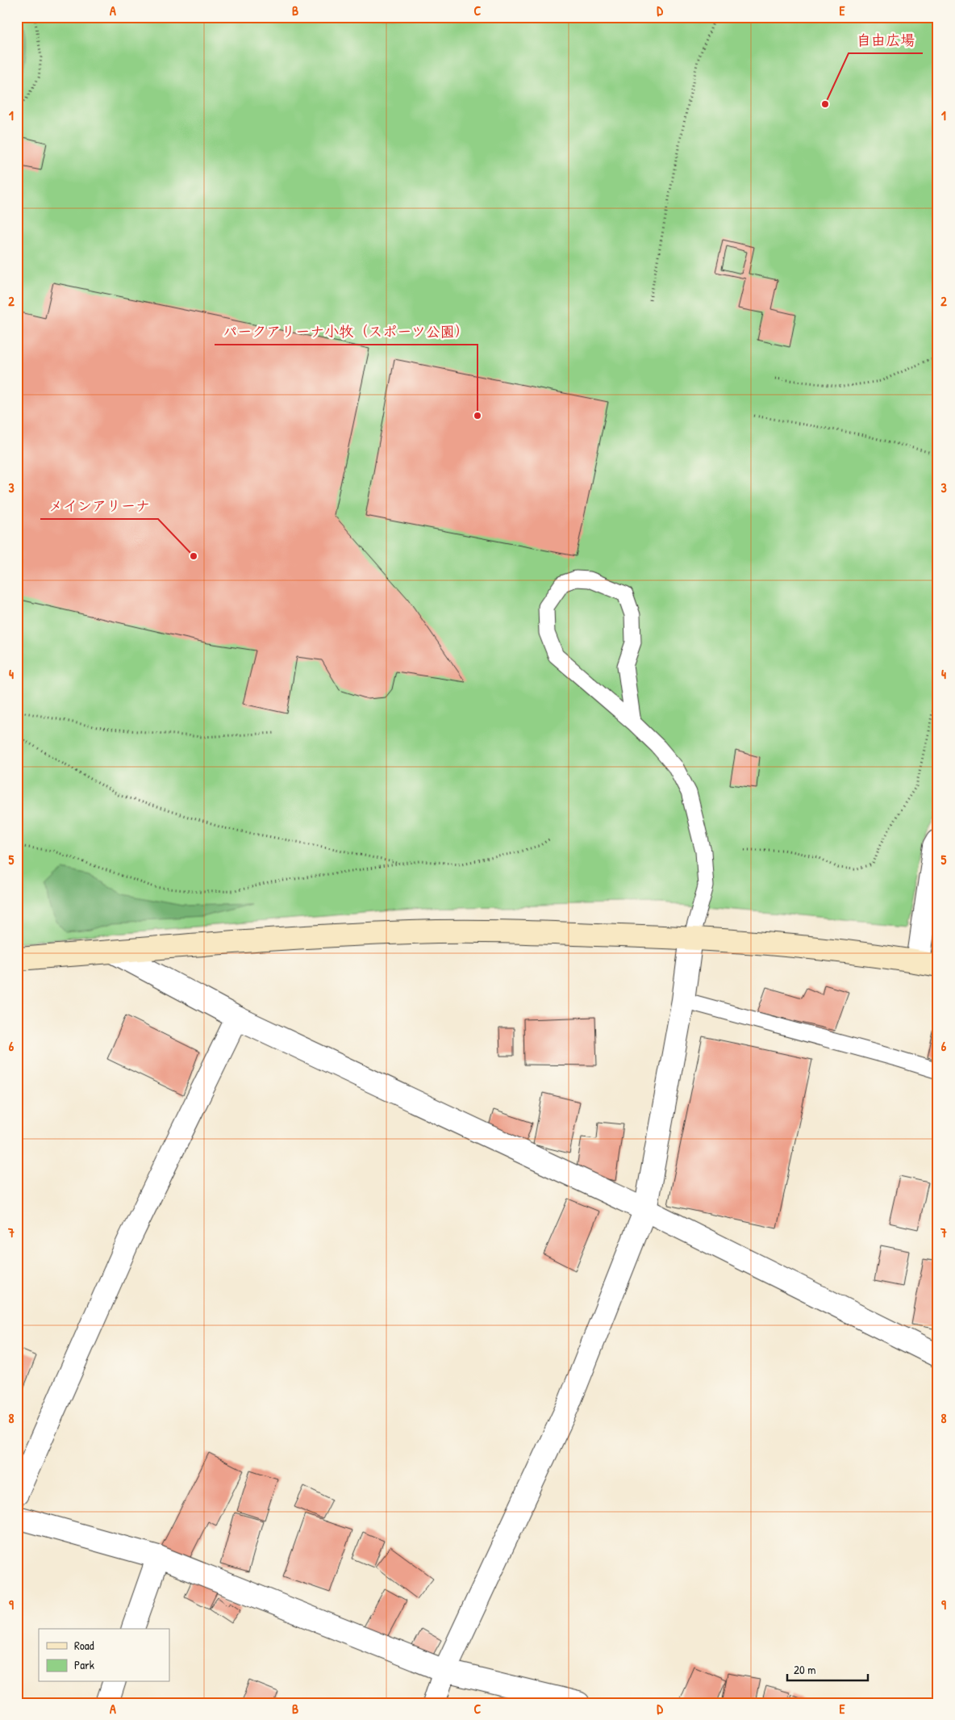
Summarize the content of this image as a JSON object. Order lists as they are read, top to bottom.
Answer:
{
  "places": ["自由広場", "パークアリーナ小牧（スポーツ公園）", "メインアリーナ"],
  "legend": ["Road", "Park"],
  "scale_bar": "20 m",
  "grid": {
    "columns": [
      "A",
      "B",
      "C",
      "D",
      "E"
    ],
    "rows": [
      "1",
      "2",
      "3",
      "4",
      "5",
      "6",
      "7",
      "8",
      "9"
    ]
  }
}
